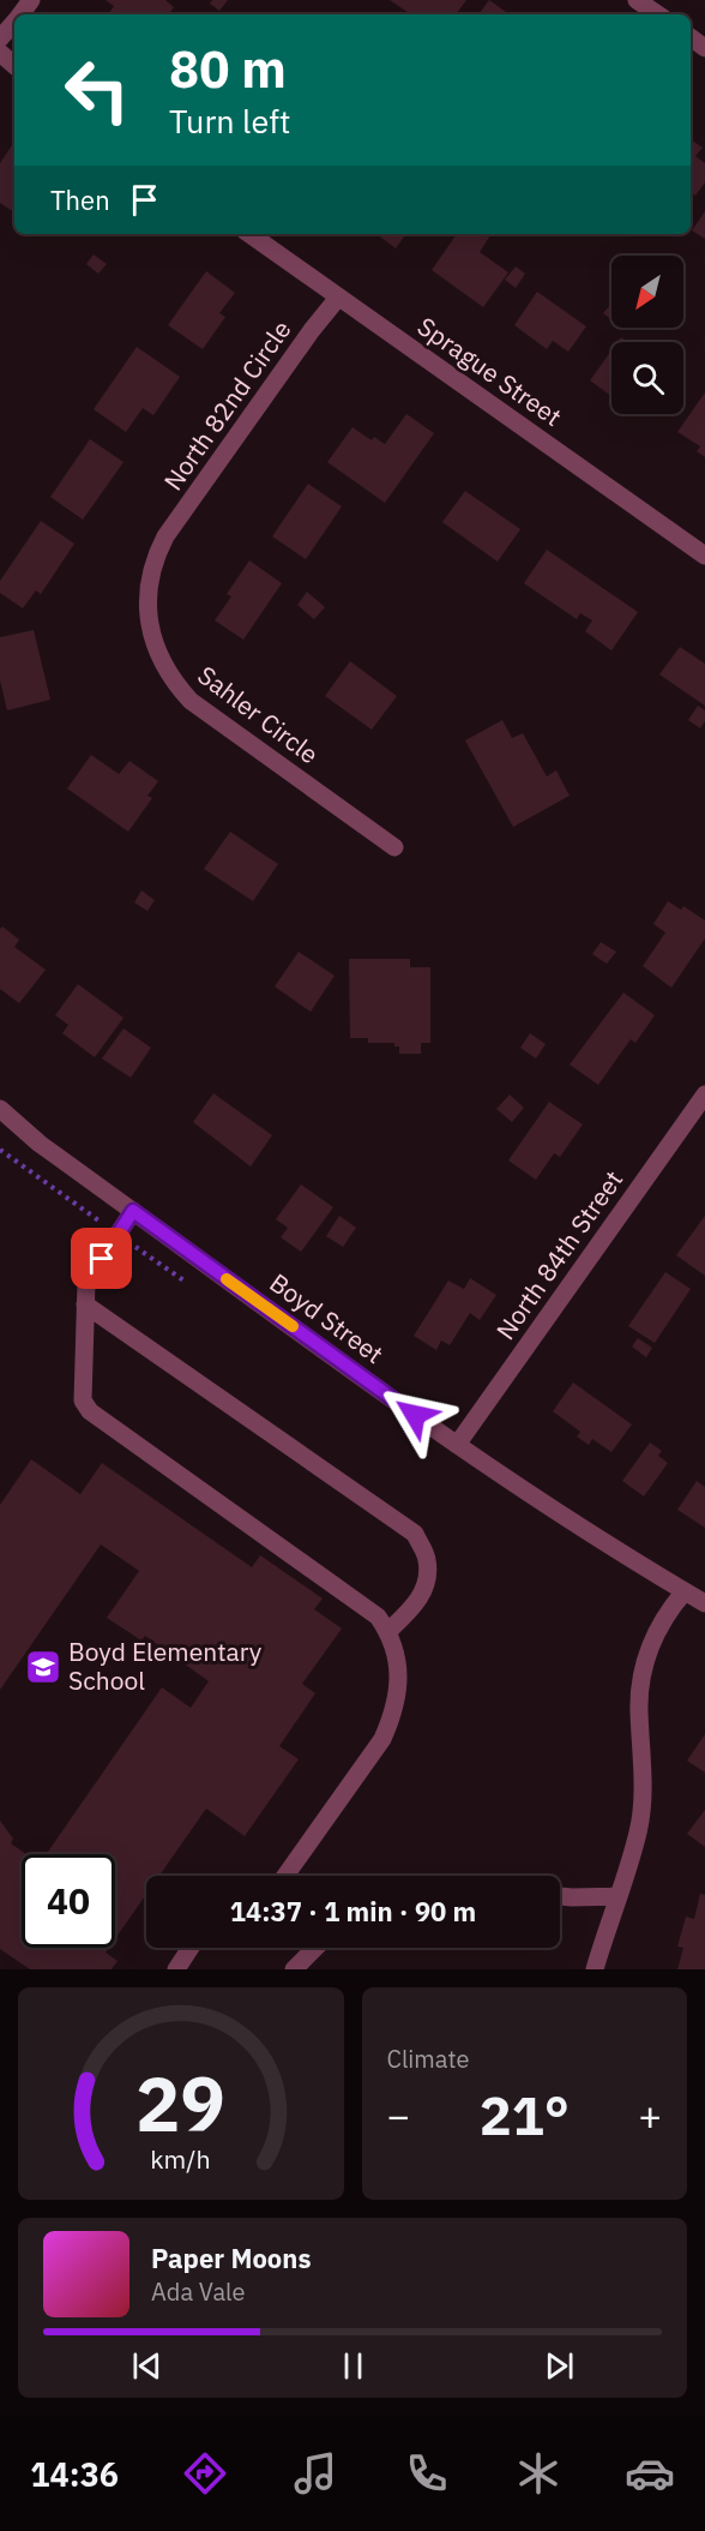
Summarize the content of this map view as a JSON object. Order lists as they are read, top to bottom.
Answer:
{
  "streets": {
    "street": [
      "Sprague Street",
      "North 82nd Circle",
      "Sahler Circle",
      "North 84th Street",
      "Boyd Street"
    ]
  },
  "crossings": [
    ["Sprague Street", "North 82nd Circle"],
    ["North 82nd Circle", "Sahler Circle"],
    ["North 84th Street", "Boyd Street"]
  ],
  "places": {
    "school or university": ["Boyd Elementary School"]
  },
  "north": "bottom left",
  "page": {
    "turn": ["80 m", "Turn left"],
    "then": "Then",
    "limit": "40",
    "trip": "14:37 · 1 min · 90 m",
    "tile": "Climate",
    "heat": ["−", "21°", "+"],
    "song": ["Paper Moons", "Ada Vale"],
    "tabs": "14:36",
    "gauge": ["29", "km/h"]
  }
}
